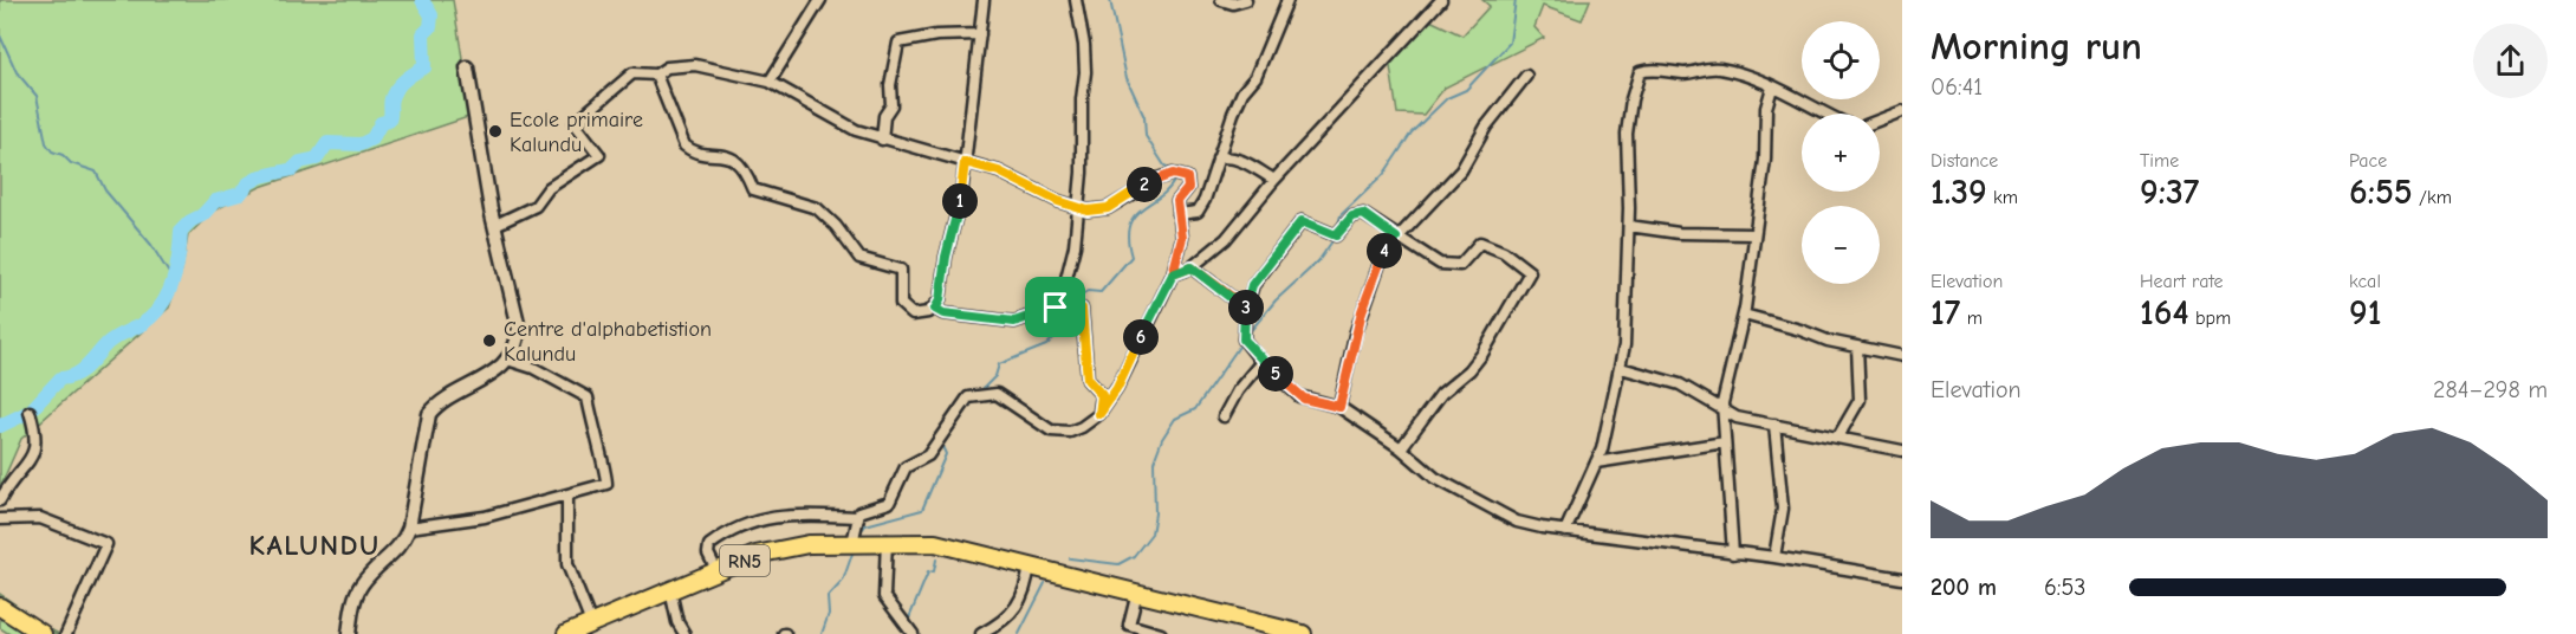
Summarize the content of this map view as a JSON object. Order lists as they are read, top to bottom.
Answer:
{
  "streets": {
    "highway": ["RN5"]
  },
  "districts": ["KALUNDU"],
  "places": ["Ecole primaire Kalundu", "Centre d'alphabetistion Kalundu"],
  "page": {
    "heading": ["Morning run", "06:41"],
    "map_buttons": ["+", "−"],
    "stats": [
      ["Distance", "1.39 km"],
      ["Time", "9:37"],
      ["Pace", "6:55 /km"],
      ["Elevation", "17 m"],
      ["Heart rate", "164 bpm"],
      ["kcal", "91"]
    ],
    "pins": [
      "2",
      "1",
      "4",
      "3",
      "6",
      "5"
    ],
    "chart": ["Elevation", "284–298 m"],
    "list": [
      {
        "name": "200 m",
        "note": "6:53"
      }
    ]
  }
}
